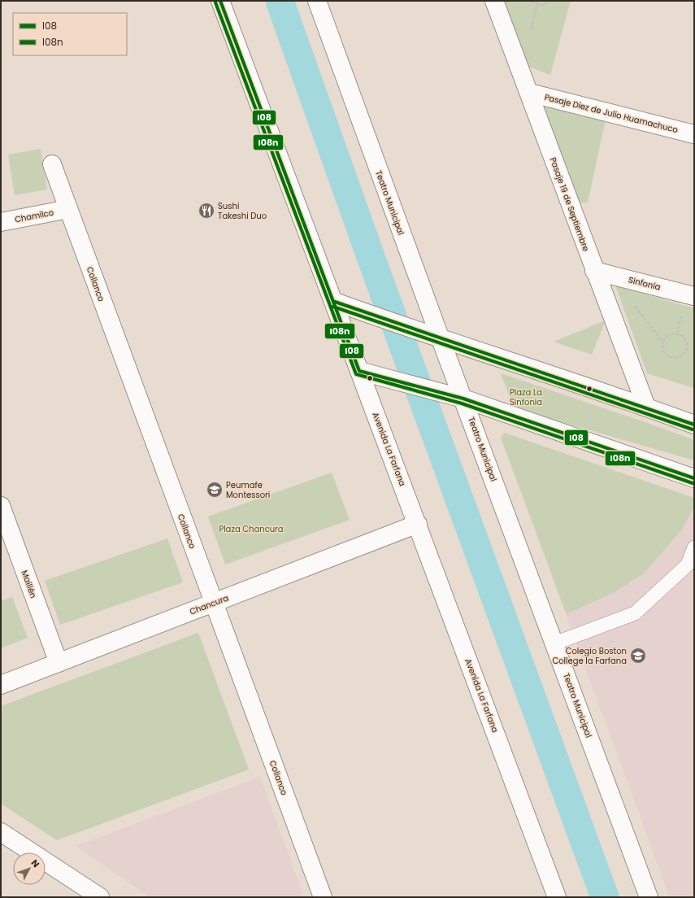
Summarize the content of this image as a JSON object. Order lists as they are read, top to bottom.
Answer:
{
  "streets": {
    "street": [
      "Pasaje Diez de Julio Huamachuco",
      "Teatro Municipal",
      "Pasaje 19 de Septiembre",
      "Chamilco",
      "Sinfonía",
      "Collanco",
      "Avenida La Farfana",
      "Maillén",
      "Chancura"
    ]
  },
  "crossings": [
    ["Pasaje Diez de Julio Huamachuco", "Pasaje 19 de Septiembre"],
    ["Pasaje 19 de Septiembre", "Sinfonía"],
    ["Chamilco", "Collanco"],
    ["Collanco", "Chancura"],
    ["Avenida La Farfana", "Chancura"],
    ["Maillén", "Chancura"]
  ],
  "parks": ["Plaza La Sinfonía", "Plaza Chancura"],
  "places": {
    "restaurant": ["Sushi Takeshi Duo"],
    "school or university": ["Peumafe Montessori", "Colegio Boston College la Farfana"]
  },
  "lines": ["transit line I08", "transit line I08n"],
  "legend": ["I08", "I08n"],
  "north": "top right"
}
